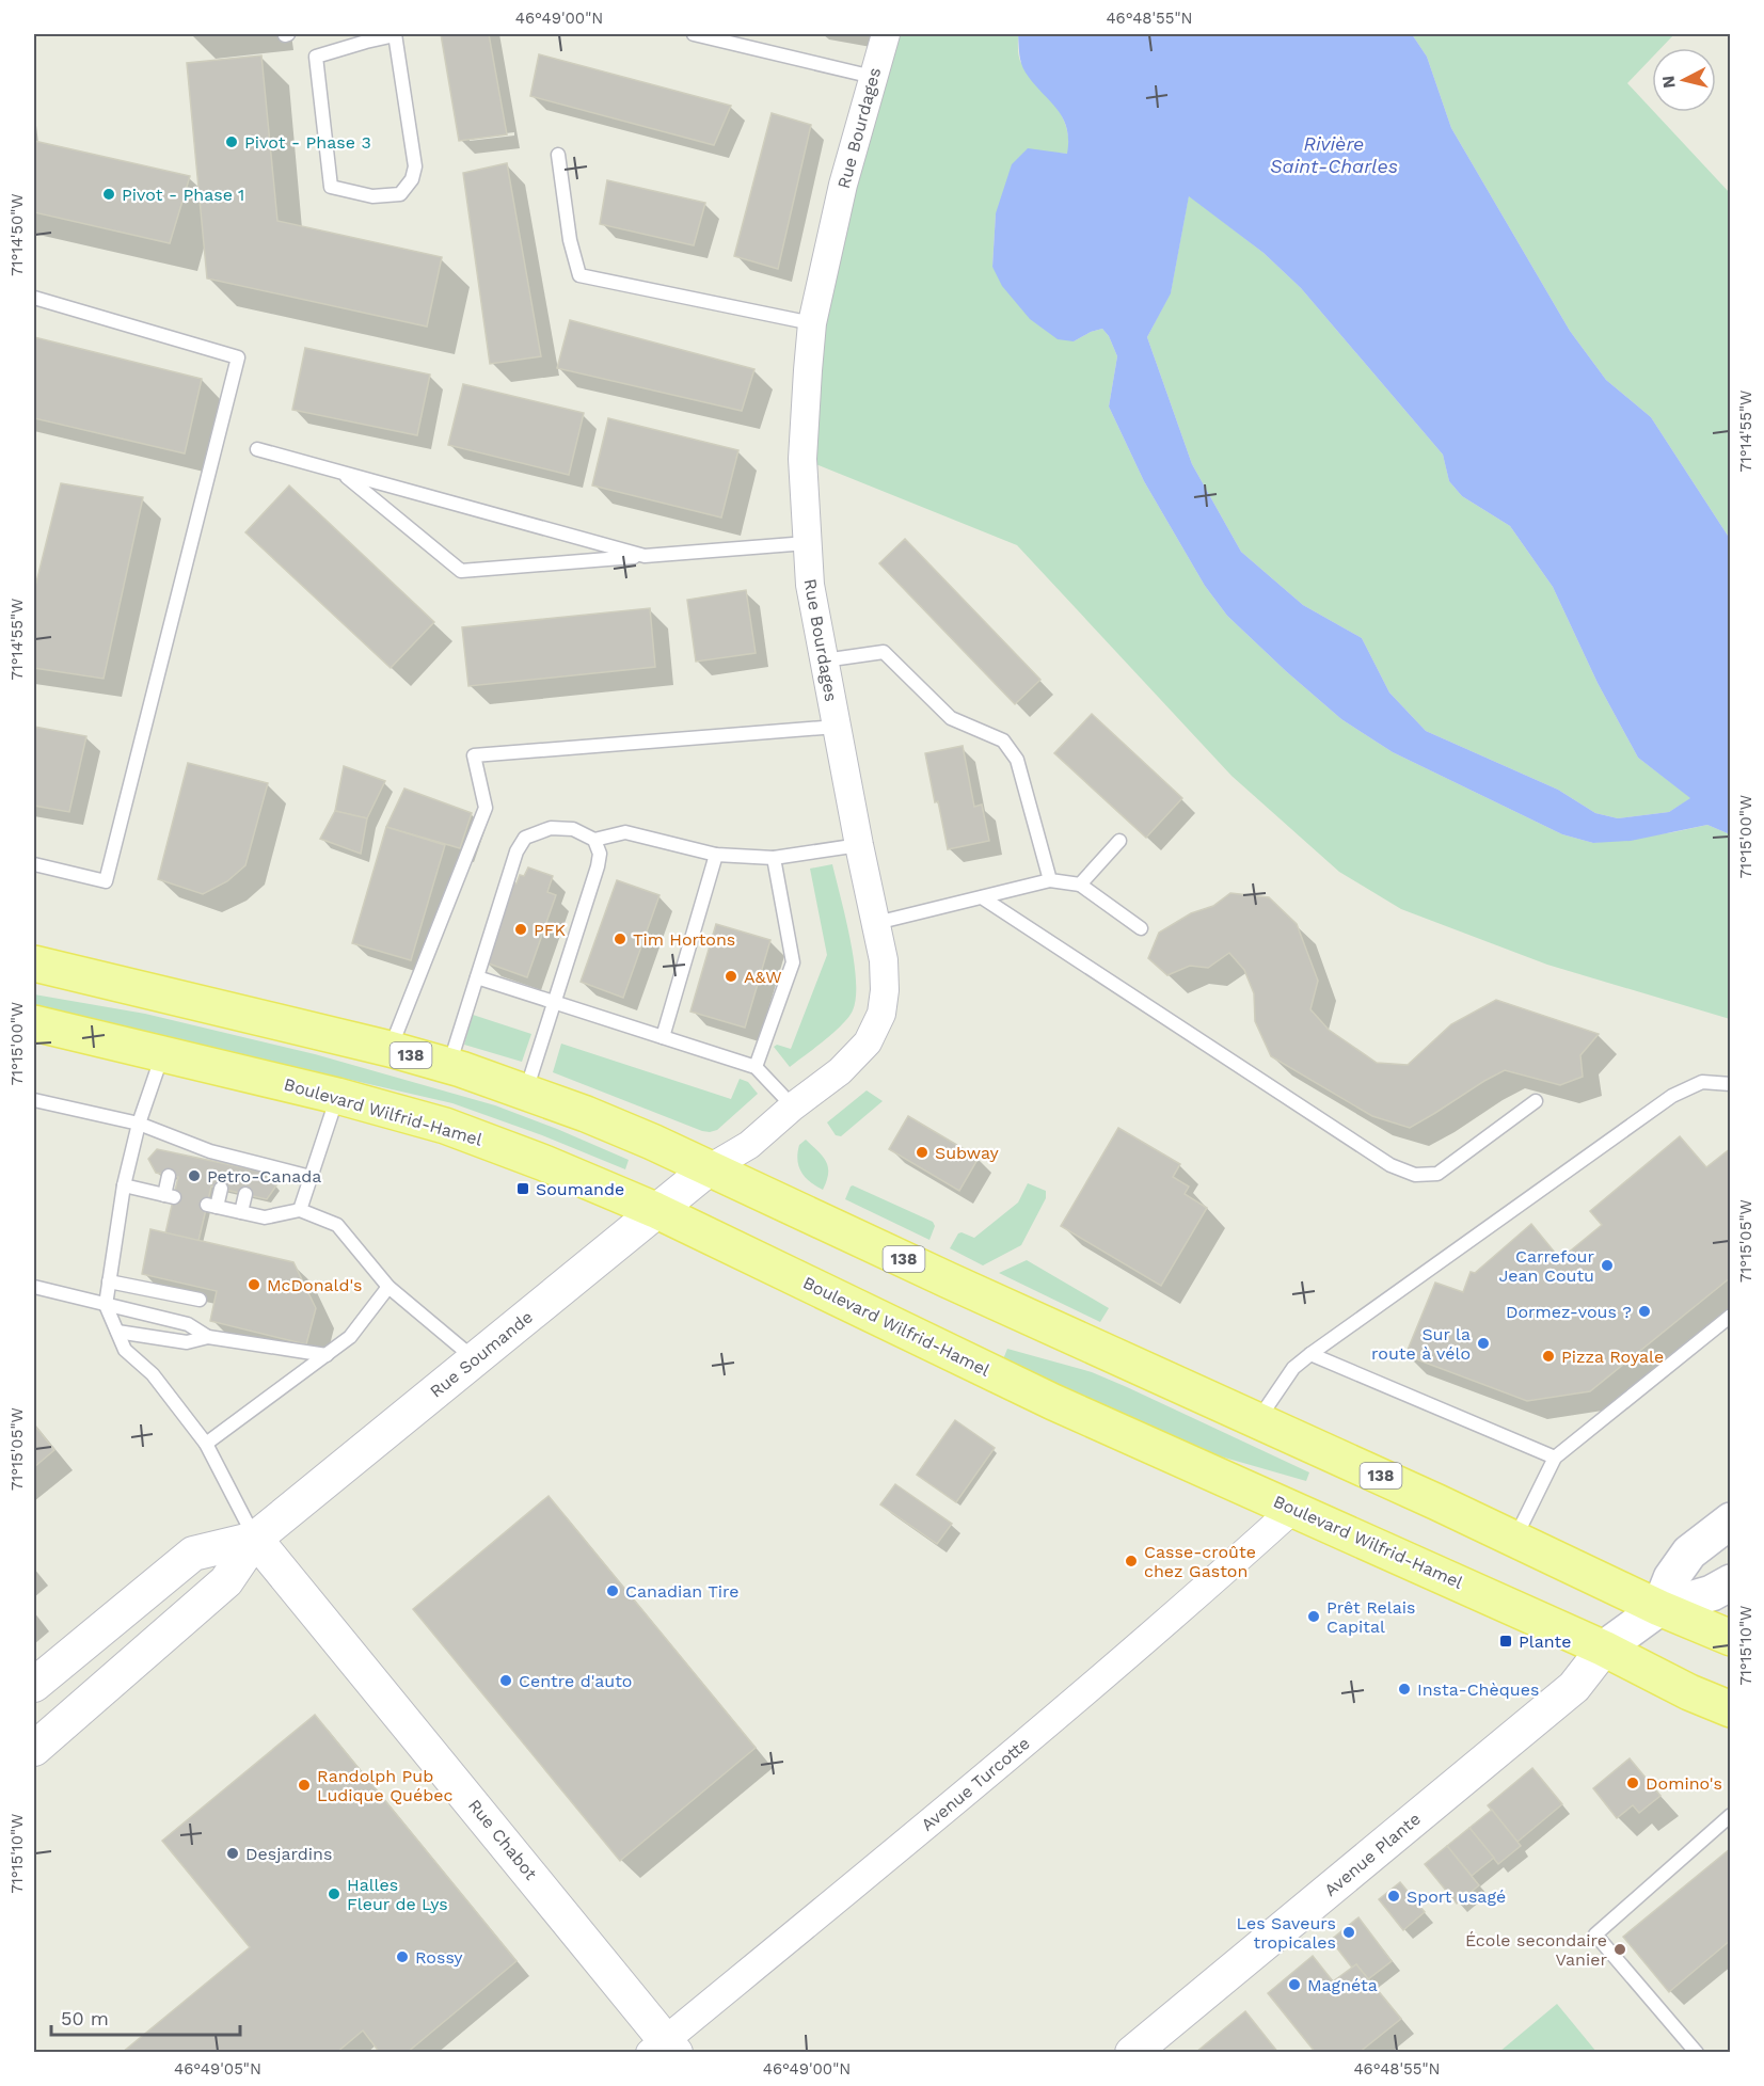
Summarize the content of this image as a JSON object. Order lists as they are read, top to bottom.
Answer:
{
  "streets": {
    "main road": ["138", "Boulevard Wilfrid-Hamel"],
    "street": [
      "Rue Bourdages",
      "Rue Soumande",
      "Avenue Turcotte",
      "Rue Chabot",
      "Avenue Plante"
    ]
  },
  "crossings": [
    ["Rue Bourdages", "138"],
    ["Rue Bourdages", "Rue Soumande"],
    ["138", "Rue Soumande"],
    ["Boulevard Wilfrid-Hamel", "Rue Soumande"],
    ["Boulevard Wilfrid-Hamel", "Avenue Turcotte"],
    ["Boulevard Wilfrid-Hamel", "Avenue Plante"],
    ["Rue Soumande", "Rue Chabot"],
    ["Avenue Turcotte", "Rue Chabot"]
  ],
  "water": ["Rivière Saint-Charles"],
  "places": {
    "other": [
      "Pivot - Phase 3",
      "Pivot - Phase 1",
      "PFK",
      "Tim Hortons",
      "A&W",
      "Subway",
      "Petro-Canada",
      "Carrefour Jean Coutu",
      "McDonald's",
      "Dormez-vous ?",
      "Sur la route à vélo",
      "Pizza Royale",
      "Casse-croûte chez Gaston",
      "Canadian Tire",
      "Prêt Relais Capital",
      "Centre d'auto",
      "Insta-Chèques",
      "Domino's",
      "Randolph Pub Ludique Québec",
      "Desjardins",
      "Halles Fleur de Lys",
      "Sport usagé",
      "Les Saveurs tropicales",
      "École secondaire Vanier",
      "Rossy",
      "Magnéta"
    ],
    "transit": ["Soumande", "Plante"]
  },
  "scale_bar": "50 m",
  "north": "left",
  "coordinates": [
    "46°49'00\"N",
    "46°48'55\"N",
    "71°14'50\"W",
    "71°14'55\"W",
    "71°15'00\"W",
    "71°15'05\"W",
    "71°15'10\"W",
    "46°49'05\"N"
  ]
}
